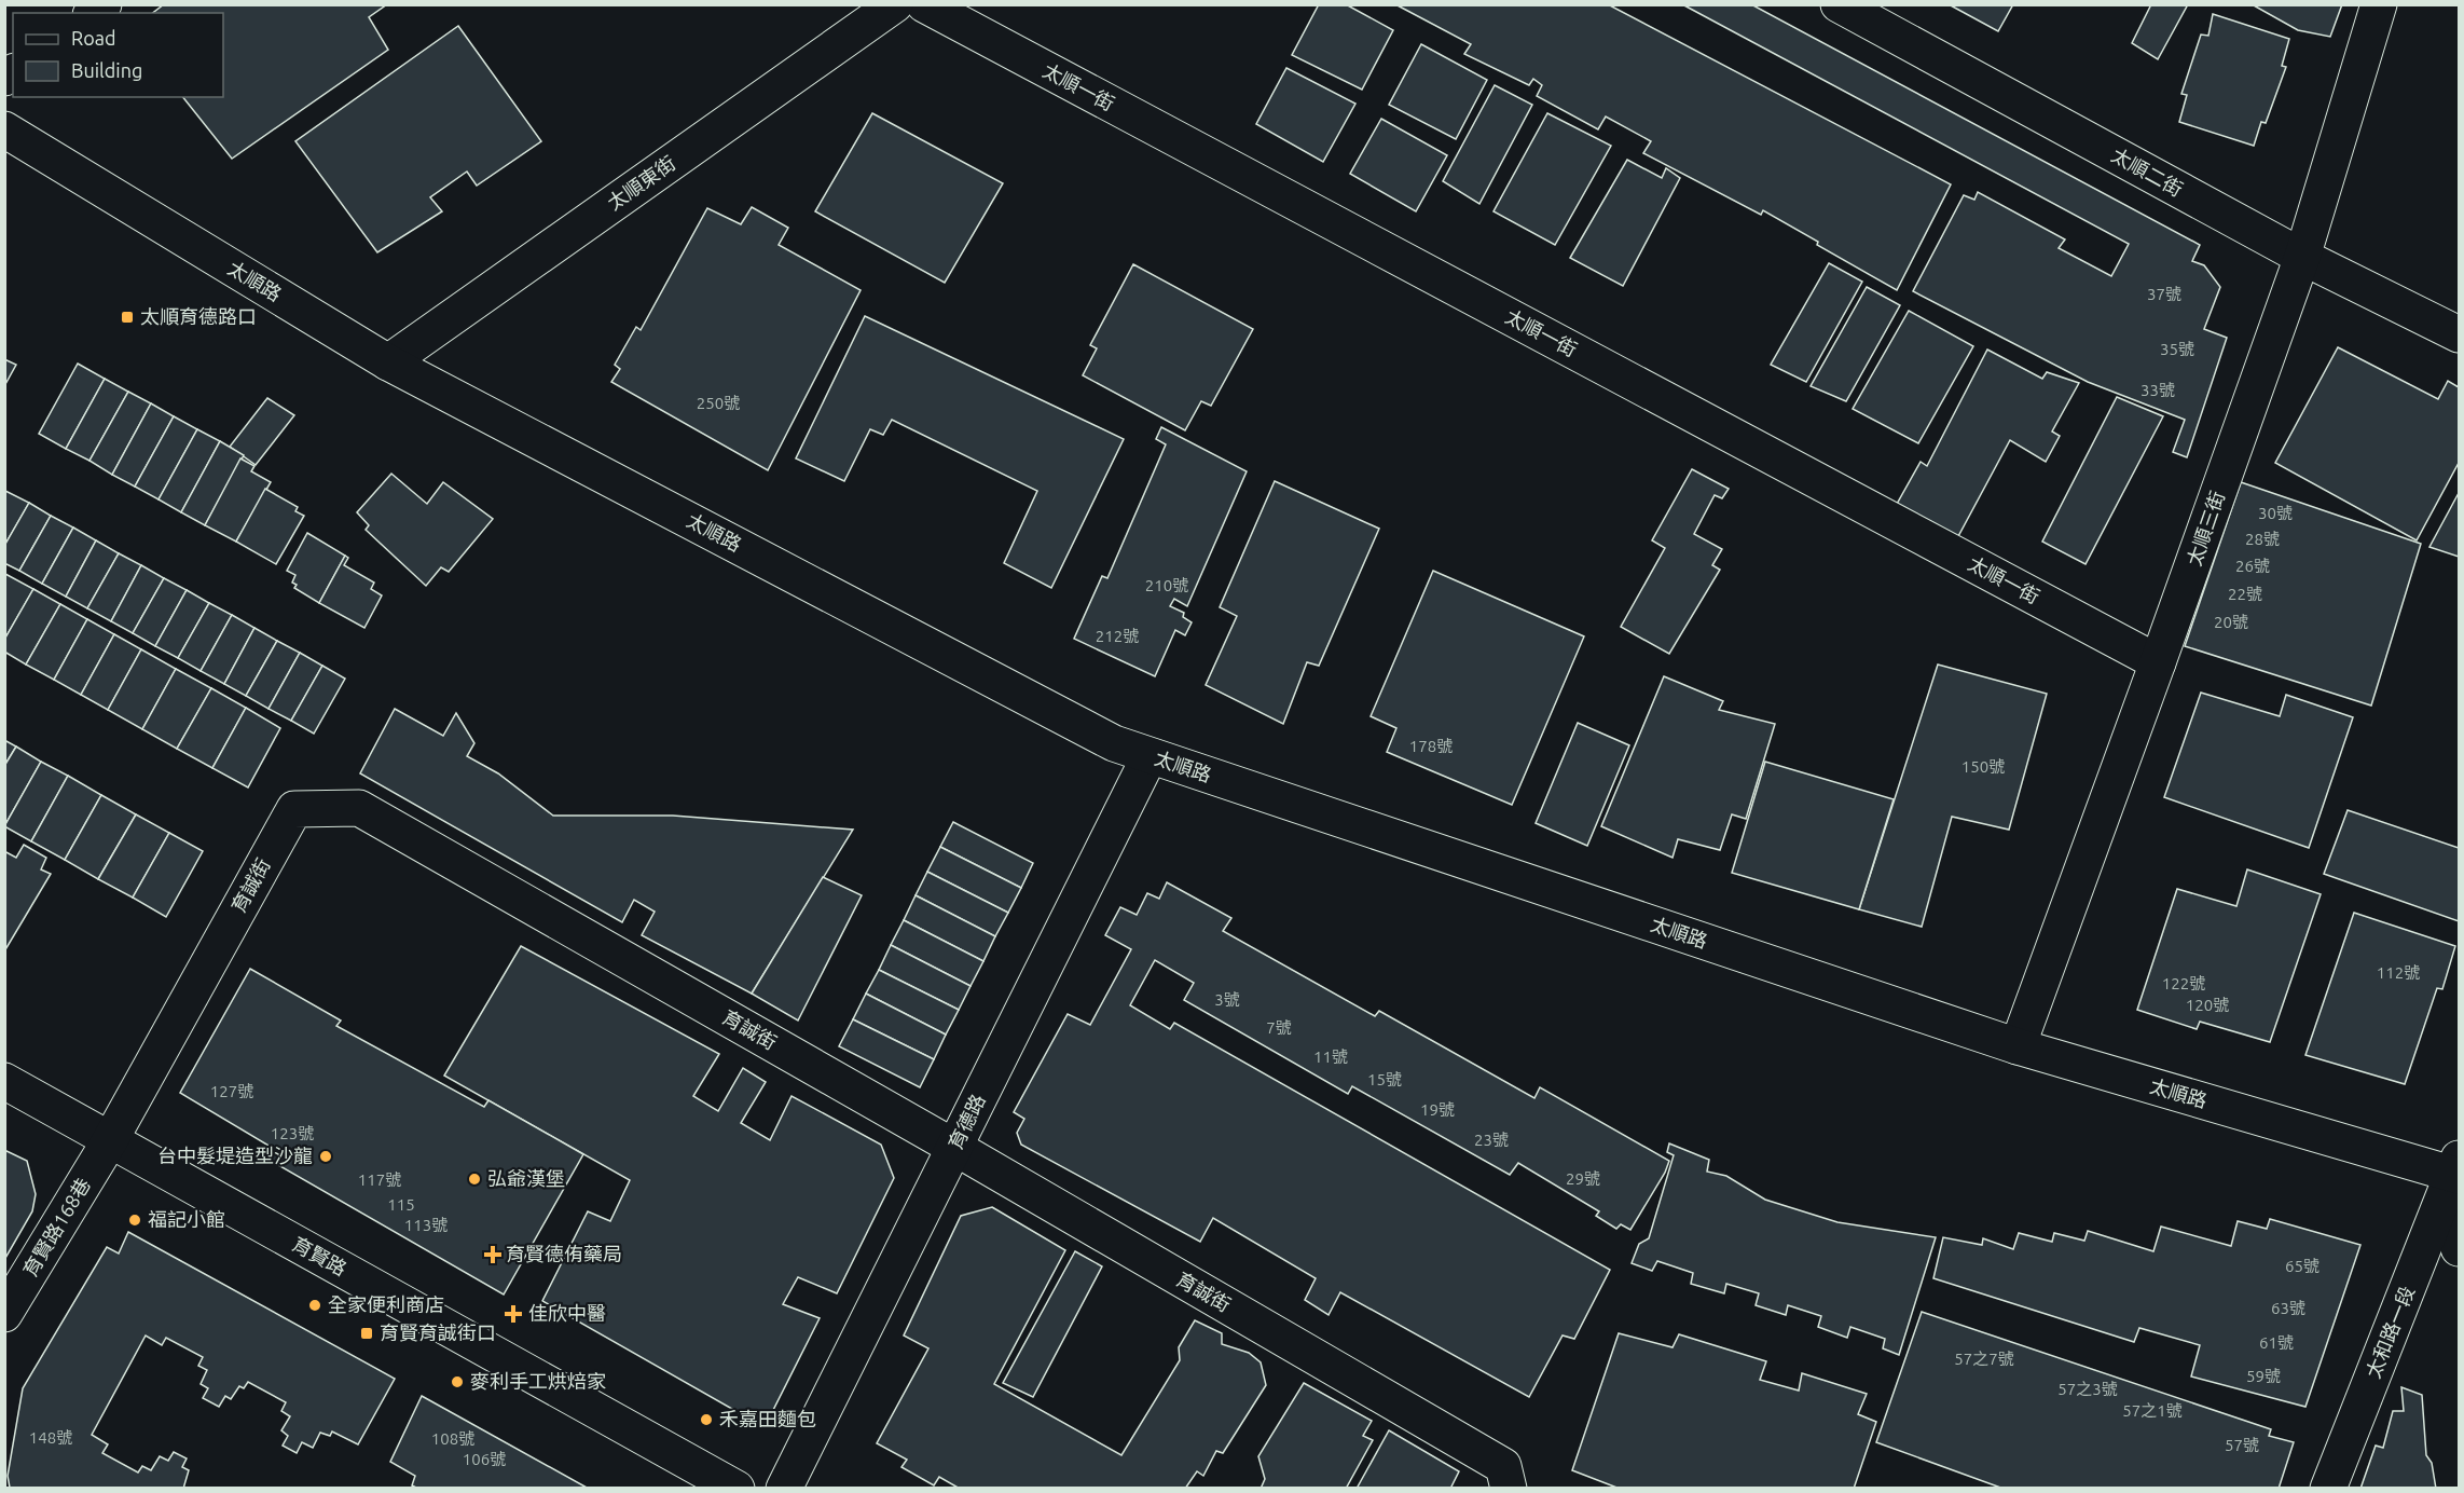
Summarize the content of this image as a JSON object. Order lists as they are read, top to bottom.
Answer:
{
  "streets": {
    "street": [
      "太順一街",
      "太順二街",
      "太順東街",
      "太順路",
      "太順三街",
      "育誠街",
      "育德路",
      "育賢路168巷",
      "育賢路",
      "太和路一段"
    ]
  },
  "crossings": [
    ["太順一街", "太順三街"],
    ["太順二街", "太順三街"],
    ["太順東街", "太順路"],
    ["太順路", "太順三街"],
    ["太順路", "育德路"],
    ["太順路", "太和路一段"],
    ["育誠街", "育德路"],
    ["育誠街", "育賢路168巷"],
    ["育誠街", "育賢路"],
    ["育賢路168巷", "育賢路"]
  ],
  "places": {
    "transit": ["太順育德路口", "育賢育誠街口"],
    "other": [
      "台中髮堤造型沙龍",
      "弘爺漢堡",
      "福記小館",
      "全家便利商店",
      "麥利手工烘焙家",
      "禾嘉田麵包"
    ],
    "health": ["育賢德侑藥局", "佳欣中醫"]
  },
  "house_numbers": [
    "37號",
    "35號",
    "33號",
    "250號",
    "30號",
    "28號",
    "26號",
    "210號",
    "22號",
    "20號",
    "212號",
    "178號",
    "150號",
    "112號",
    "122號",
    "3號",
    "120號",
    "7號",
    "11號",
    "15號",
    "127號",
    "19號",
    "123號",
    "23號",
    "29號",
    "117號",
    "115",
    "113號",
    "65號",
    "63號",
    "61號",
    "57之7號",
    "59號",
    "57之3號",
    "57之1號",
    "148號",
    "108號",
    "57號",
    "106號"
  ],
  "legend": ["Road", "Building"]
}
